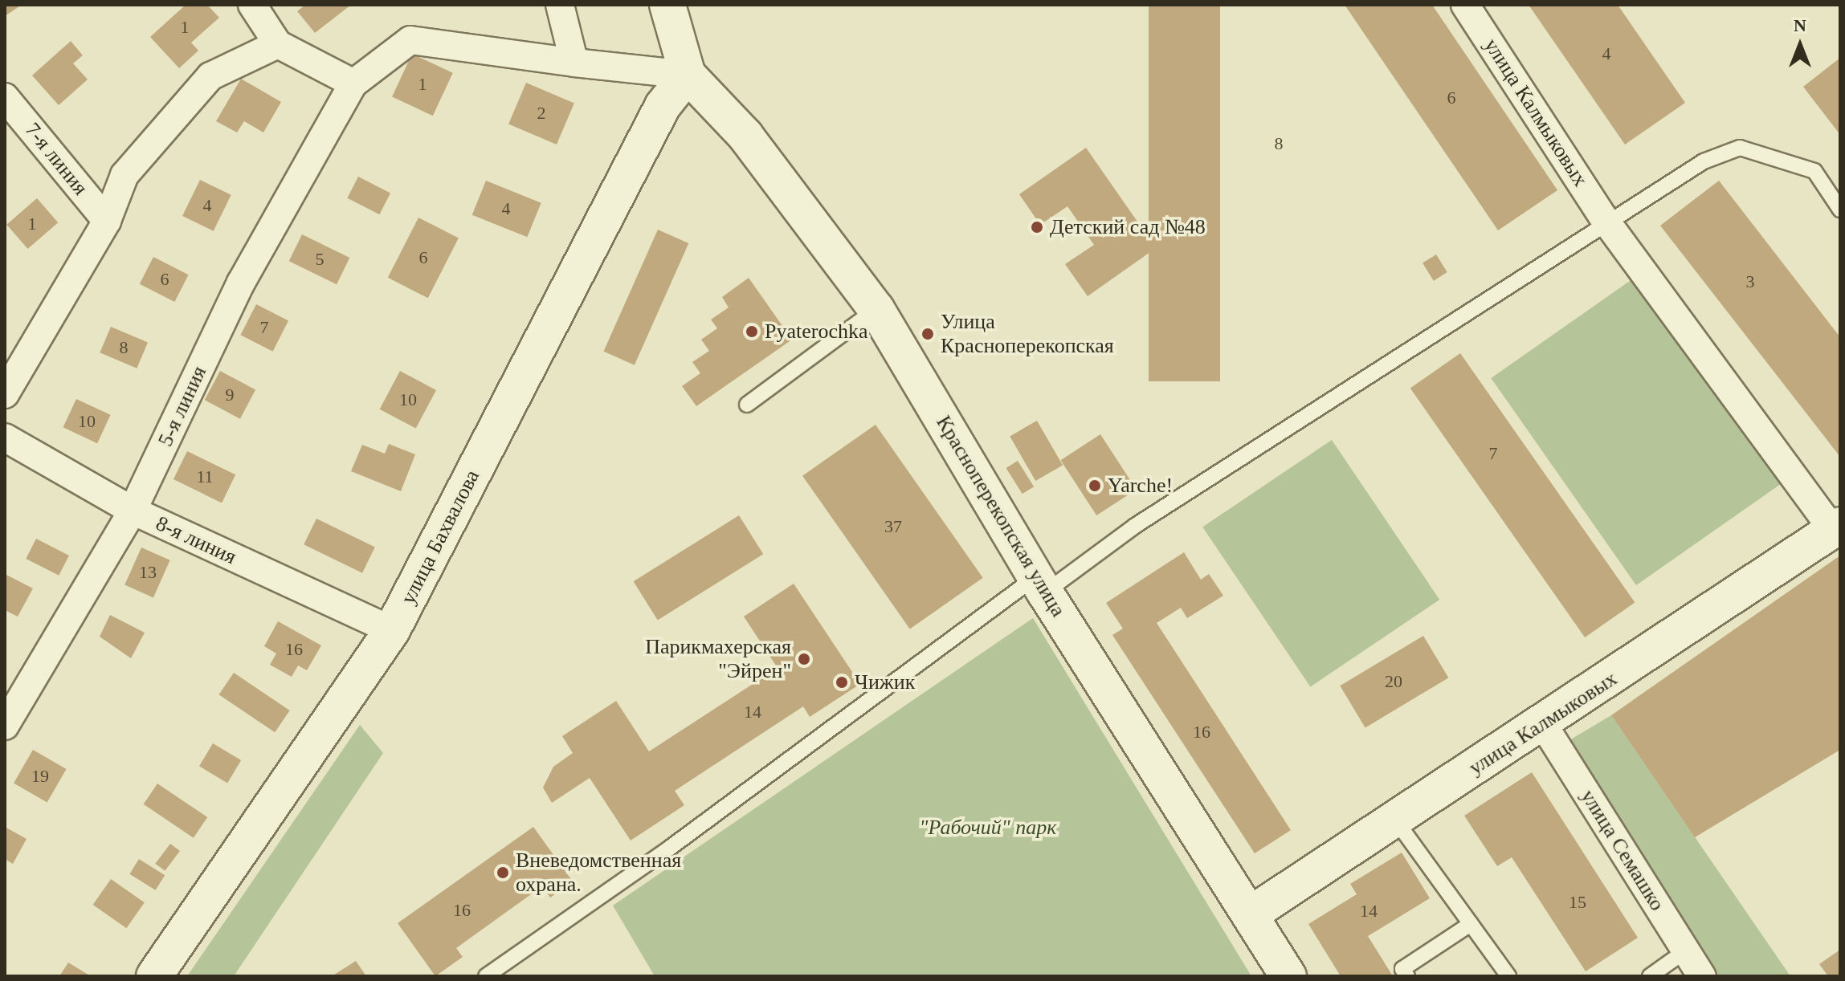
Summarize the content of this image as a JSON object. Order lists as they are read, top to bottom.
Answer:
{
  "streets": {
    "street": [
      "улица Калмыковых",
      "7-я линия",
      "5-я линия",
      "Красноперекопская улица",
      "улица Бахвалова",
      "8-я линия",
      "улица Семашко"
    ]
  },
  "crossings": [
    ["улица Калмыковых", "Красноперекопская улица"],
    ["улица Калмыковых", "улица Семашко"],
    ["5-я линия", "8-я линия"],
    ["Красноперекопская улица", "улица Бахвалова"],
    ["улица Бахвалова", "8-я линия"]
  ],
  "parks": ["\"Рабочий\" парк"],
  "places": [
    "Детский сад №48",
    "Pyaterochka",
    "Улица Красноперекопская",
    "Yarche!",
    "Парикмахерская \"Эйрен\"",
    "Чижик",
    "Вневедомственная охрана."
  ],
  "house_numbers": [
    "1",
    "4",
    "1",
    "6",
    "2",
    "8",
    "4",
    "4",
    "1",
    "6",
    "5",
    "6",
    "3",
    "7",
    "8",
    "9",
    "10",
    "10",
    "7",
    "11",
    "37",
    "13",
    "16",
    "20",
    "14",
    "16",
    "19",
    "15",
    "16",
    "14"
  ],
  "north": "top"
}
